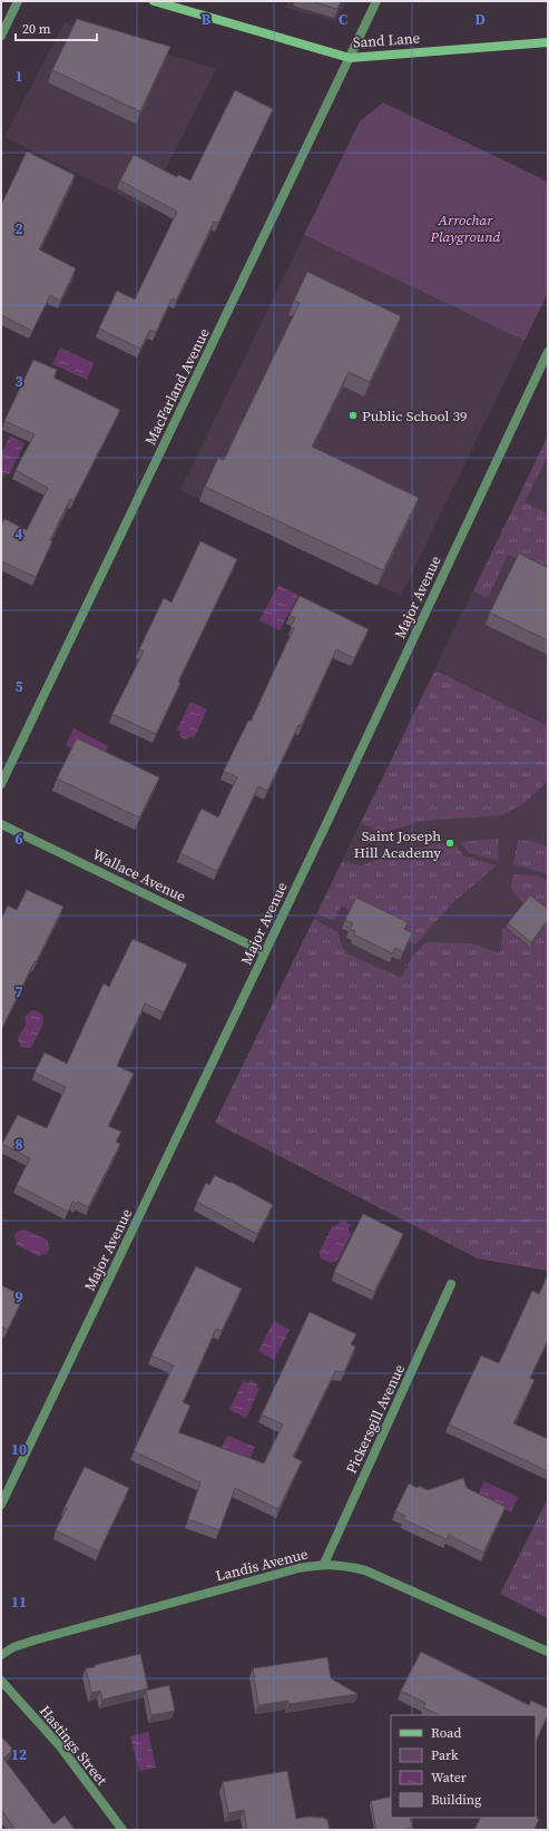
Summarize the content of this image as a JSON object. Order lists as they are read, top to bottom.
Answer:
{
  "streets": {
    "street": [
      "Sand Lane",
      "MacFarland Avenue",
      "Major Avenue",
      "Wallace Avenue",
      "Pickersgill Avenue",
      "Landis Avenue",
      "Hastings Street"
    ]
  },
  "crossings": [
    ["Sand Lane", "MacFarland Avenue"],
    ["Major Avenue", "Wallace Avenue"],
    ["Pickersgill Avenue", "Landis Avenue"]
  ],
  "parks": ["Arrochar Playground"],
  "places": ["Public School 39", "Saint Joseph Hill Academy"],
  "legend": [
    "Road",
    "Park",
    "Water",
    "Building"
  ],
  "scale_bar": "20 m",
  "grid": {
    "columns": ["B", "C", "D"],
    "rows": [
      "1",
      "2",
      "3",
      "4",
      "5",
      "6",
      "7",
      "8",
      "9",
      "10",
      "11",
      "12"
    ]
  }
}
